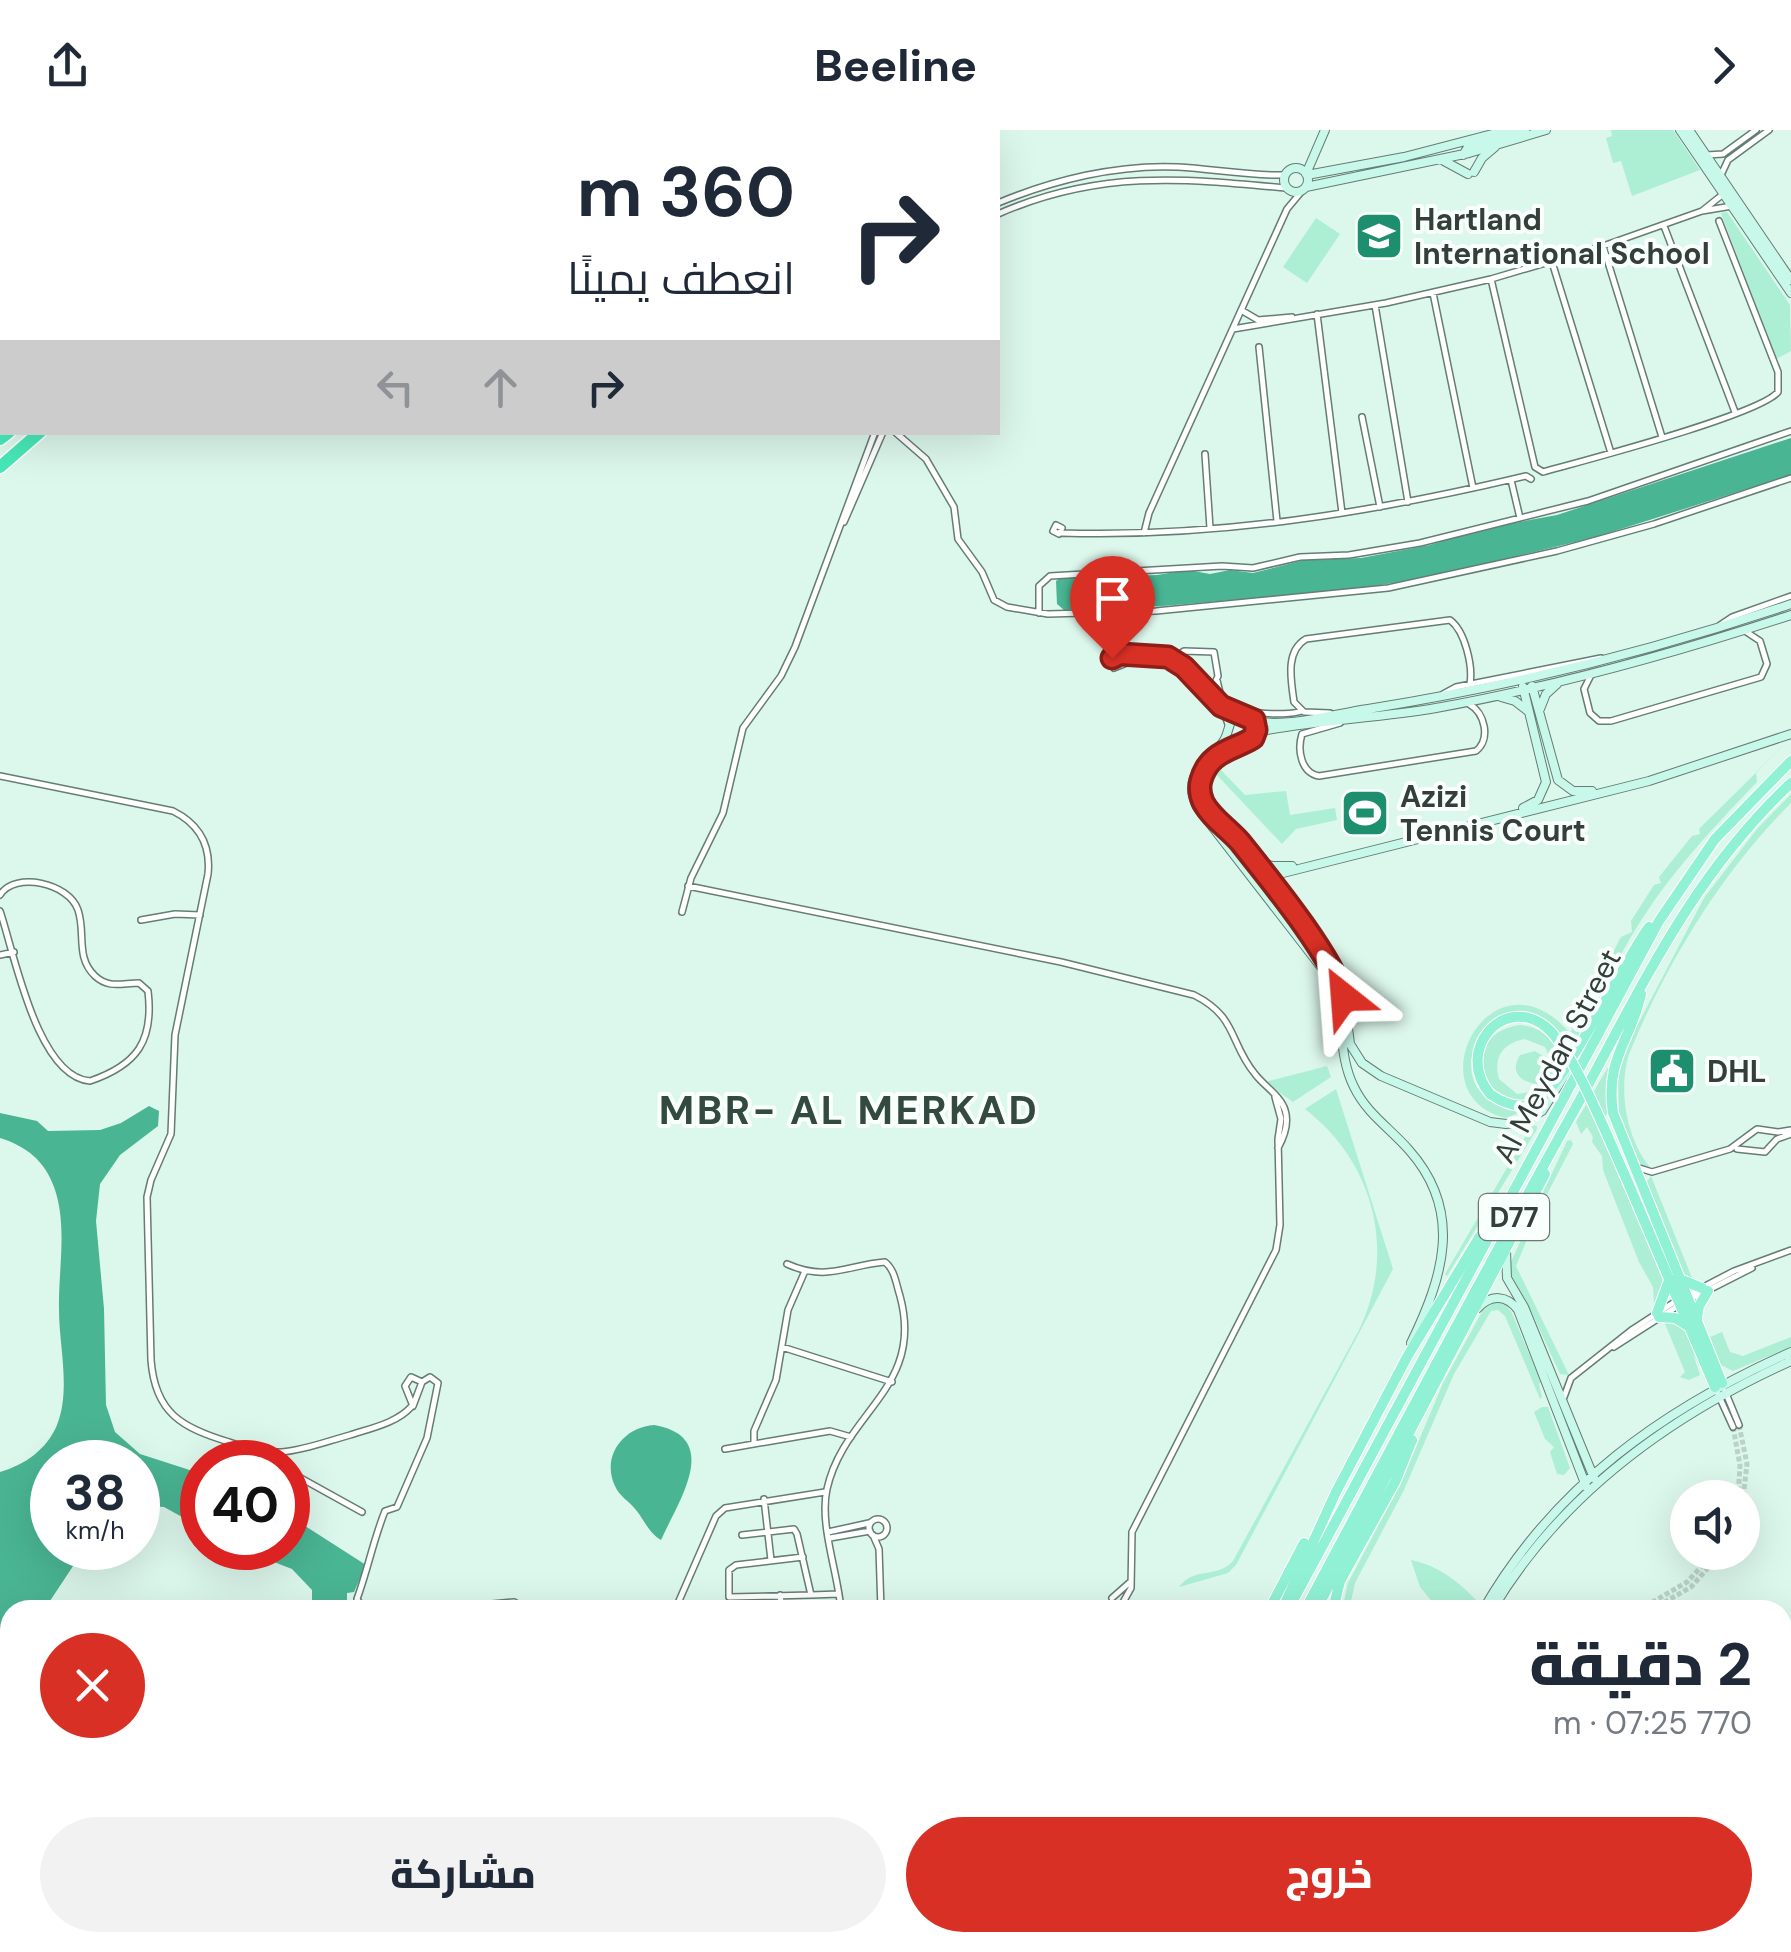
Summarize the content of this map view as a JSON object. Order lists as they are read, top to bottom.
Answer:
{
  "streets": {
    "main road": ["Al Meydan Street", "D77"]
  },
  "districts": ["MBR- AL MERKAD"],
  "places": {
    "school or university": ["Hartland International School"],
    "sports": ["Azizi Tennis Court"],
    "public building": ["DHL"]
  },
  "page": {
    "header": "Beeline",
    "turn": ["360 m", "انعطف يمينًا"],
    "speed": "38 km/h",
    "limit": "40",
    "heading": ["2 دقيقة", "770 m · 07:25"],
    "buttons": ["خروج", "مشاركة"]
  }
}
